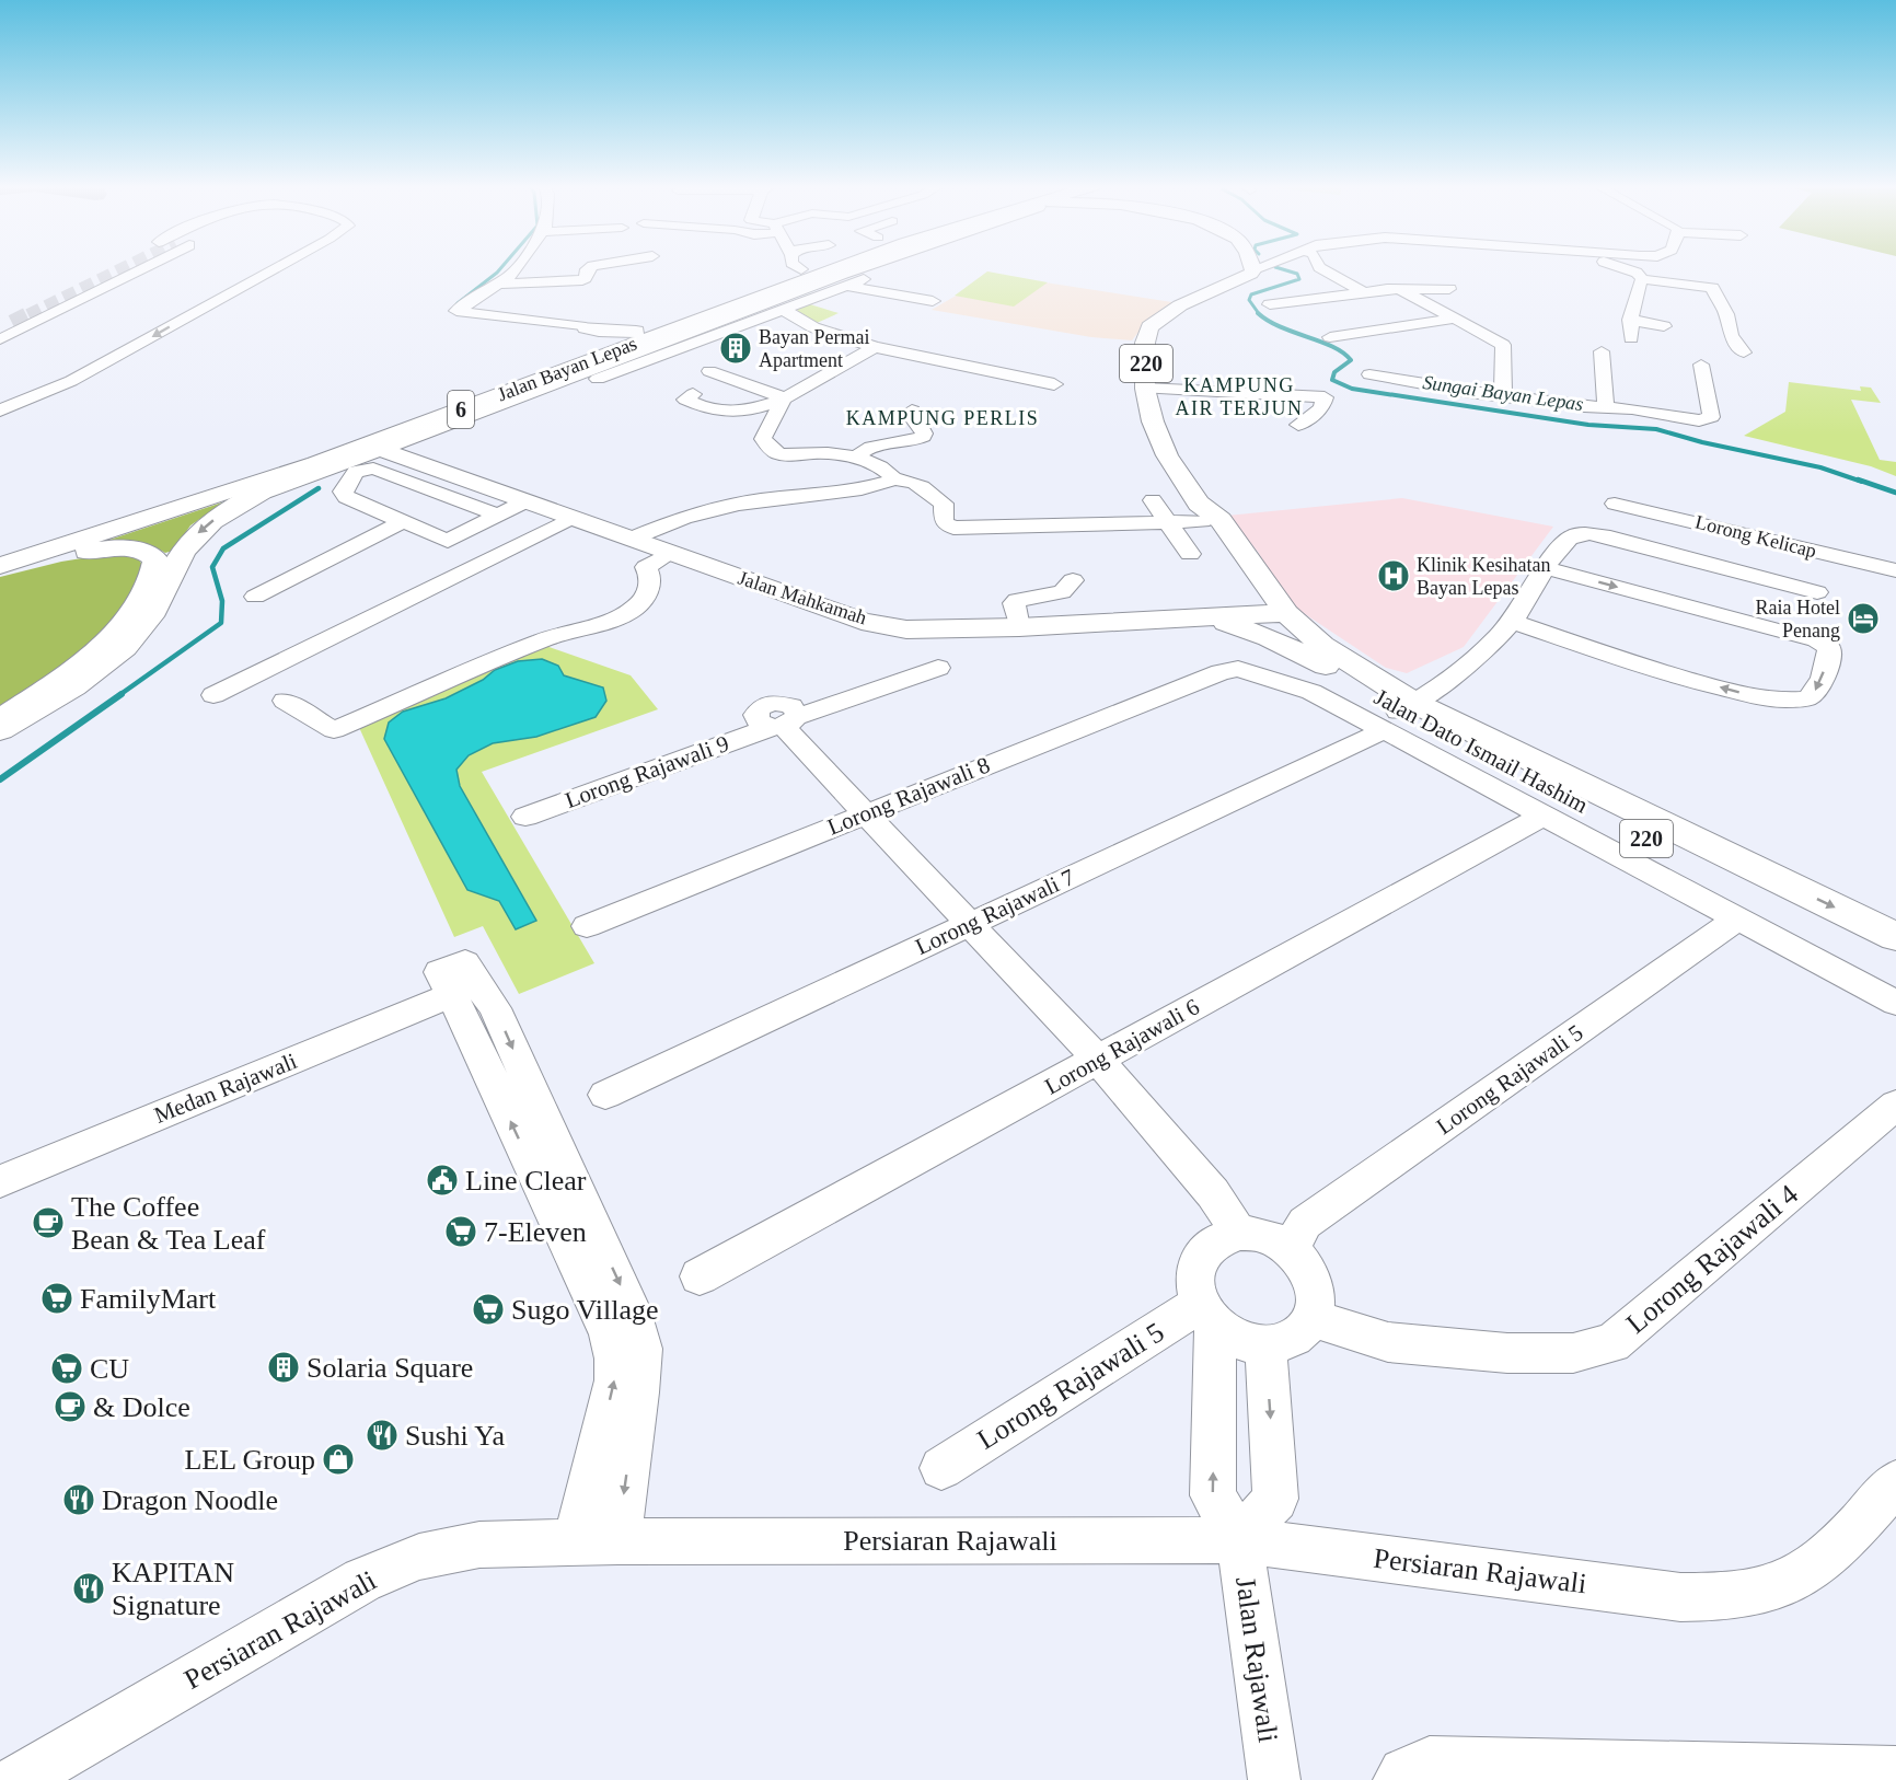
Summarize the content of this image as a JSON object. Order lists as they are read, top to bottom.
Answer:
{
  "streets": {
    "main road": [
      "220",
      "Jalan Bayan Lepas",
      "6",
      "Jalan Mahkamah",
      "Jalan Dato Ismail Hashim"
    ],
    "street": [
      "Lorong Kelicap",
      "Lorong Rajawali 9",
      "Lorong Rajawali 8",
      "Lorong Rajawali 7",
      "Lorong Rajawali 6",
      "Lorong Rajawali 5",
      "Medan Rajawali",
      "Lorong Rajawali 4",
      "Persiaran Rajawali",
      "Jalan Rajawali"
    ]
  },
  "crossings": [
    ["Jalan Mahkamah", "Jalan Dato Ismail Hashim"],
    ["Jalan Dato Ismail Hashim", "Lorong Rajawali 8"],
    ["Jalan Dato Ismail Hashim", "Lorong Rajawali 7"],
    ["Lorong Rajawali 8", "Lorong Rajawali 7"],
    ["Lorong Rajawali 5", "Lorong Rajawali 4"],
    ["Lorong Rajawali 5", "Jalan Rajawali"],
    ["Medan Rajawali", "Persiaran Rajawali"],
    ["Lorong Rajawali 4", "Jalan Rajawali"],
    ["Persiaran Rajawali", "Jalan Rajawali"]
  ],
  "districts": ["KAMPUNG AIR TERJUN", "KAMPUNG PERLIS"],
  "water": ["Sungai Bayan Lepas"],
  "places": {
    "building": ["Bayan Permai Apartment", "Solaria Square"],
    "hospital": ["Klinik Kesihatan Bayan Lepas"],
    "hotel": ["Raia Hotel Penang"],
    "public building": ["Line Clear"],
    "cafe": ["The Coffee Bean & Tea Leaf", "& Dolce"],
    "supermarket": [
      "7-Eleven",
      "FamilyMart",
      "Sugo Village",
      "CU"
    ],
    "restaurant": ["Sushi Ya", "Dragon Noodle", "KAPITAN Signature"],
    "shop": ["LEL Group"]
  }
}
